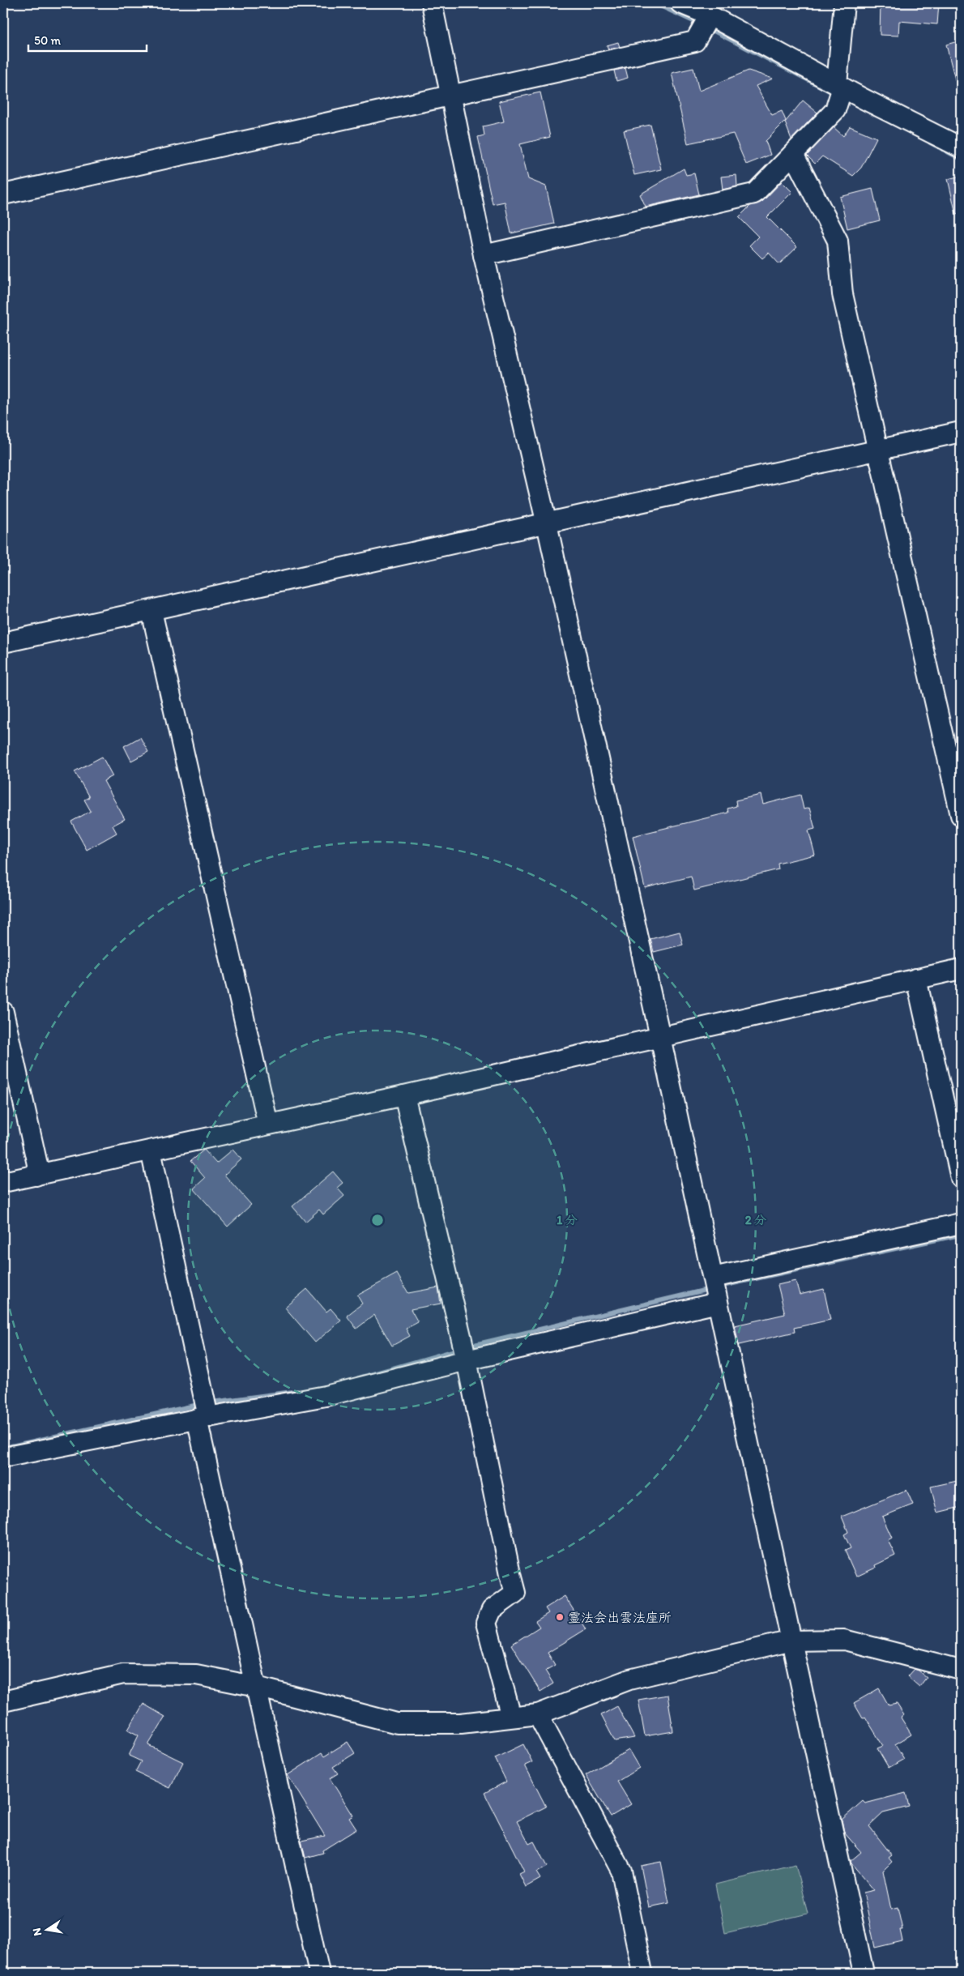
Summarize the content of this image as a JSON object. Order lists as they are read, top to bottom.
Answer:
{
  "places": ["霊法会出雲法座所"],
  "scale_bar": "50 m",
  "north": "left",
  "rings": ["1 分", "2 分"]
}
